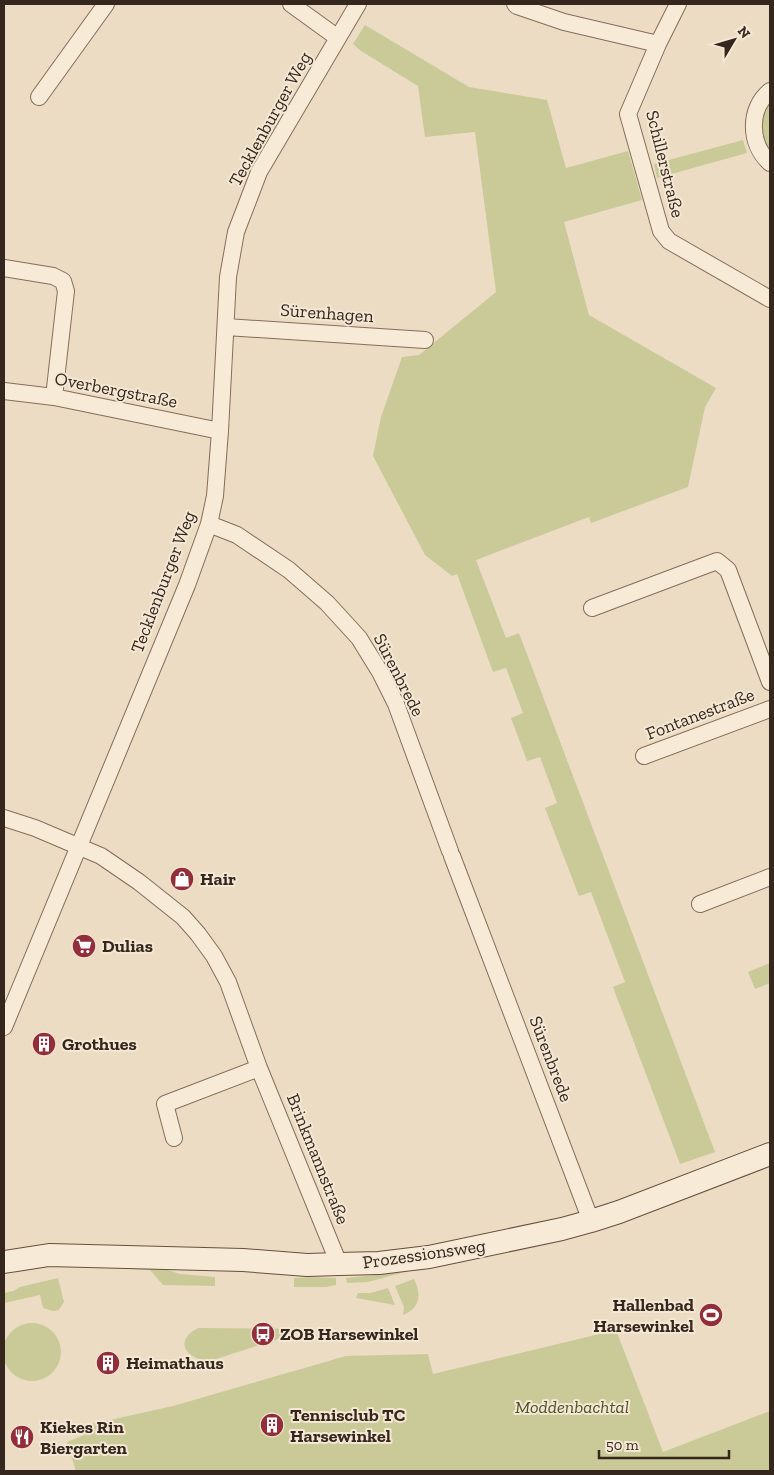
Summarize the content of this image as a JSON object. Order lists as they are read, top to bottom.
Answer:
{
  "streets": {
    "street": [
      "Tecklenburger Weg",
      "Schillerstraße",
      "Sürenhagen",
      "Overbergstraße",
      "Sürenbrede",
      "Fontanestraße",
      "Brinkmannstraße",
      "Prozessionsweg"
    ]
  },
  "crossings": [
    ["Tecklenburger Weg", "Sürenhagen"],
    ["Tecklenburger Weg", "Overbergstraße"],
    ["Tecklenburger Weg", "Sürenbrede"],
    ["Tecklenburger Weg", "Brinkmannstraße"],
    ["Sürenbrede", "Prozessionsweg"],
    ["Brinkmannstraße", "Prozessionsweg"]
  ],
  "parks": ["Moddenbachtal"],
  "places": {
    "shop": ["Hair"],
    "supermarket": ["Dulias"],
    "building": ["Grothues", "Heimathaus", "Tennisclub TC Harsewinkel"],
    "sports": ["Hallenbad Harsewinkel"],
    "bus stop": ["ZOB Harsewinkel"],
    "restaurant": ["Kiekes Rin Biergarten"]
  },
  "scale_bar": "50 m",
  "north": "top right"
}
